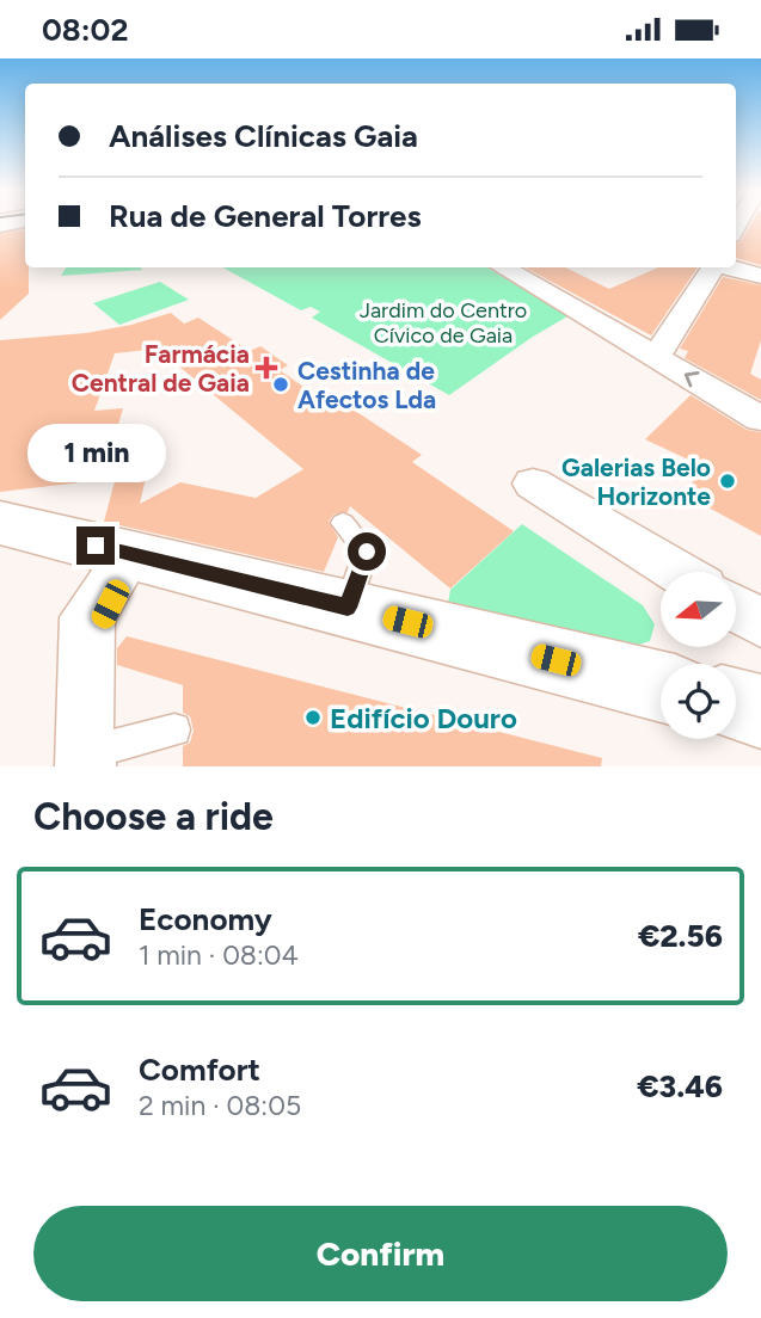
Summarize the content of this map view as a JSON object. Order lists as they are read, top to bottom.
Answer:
{
  "parks": ["Jardim do Centro Cívico de Gaia"],
  "places": {
    "health": ["Farmácia Central de Gaia"],
    "other": ["Cestinha de Afectos Lda", "Galerias Belo Horizonte", "Edifício Douro"]
  },
  "north": "left",
  "page": {
    "status": "08:02",
    "banner": ["Análises Clínicas Gaia", "Rua de General Torres"],
    "bubble": "1 min",
    "heading": "Choose a ride",
    "list": [
      {
        "name": "Economy",
        "note": "1 min · 08:04",
        "value": "€2.56"
      },
      {
        "name": "Comfort",
        "note": "2 min · 08:05",
        "value": "€3.46"
      }
    ],
    "buttons": "Confirm"
  }
}
